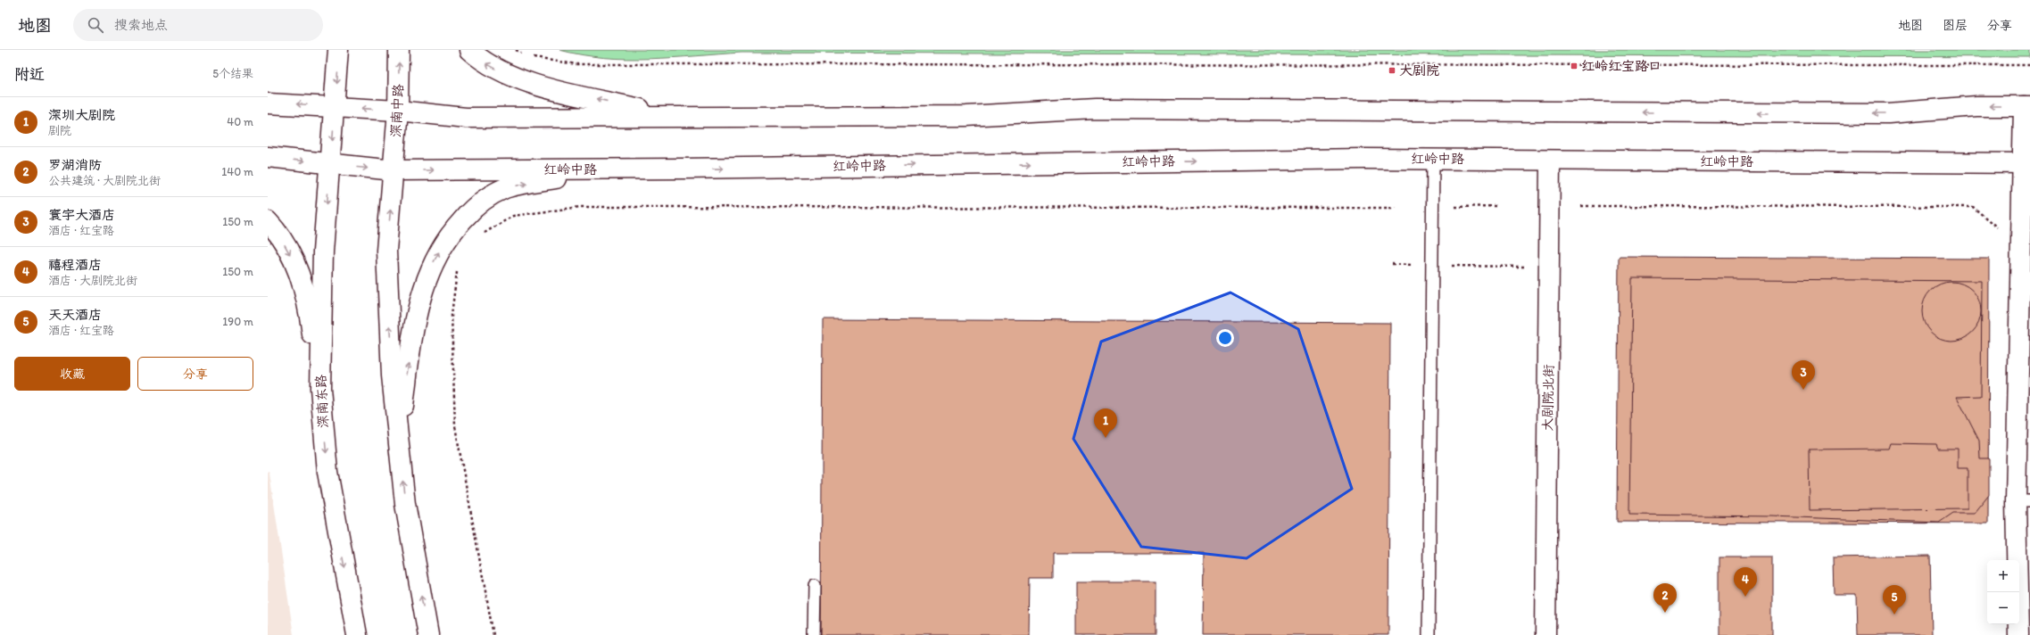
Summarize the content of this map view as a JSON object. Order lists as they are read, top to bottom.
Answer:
{
  "streets": {
    "main road": [
      "深南中路",
      "红岭中路",
      "大剧院北街",
      "深南东路"
    ]
  },
  "crossings": [
    ["深南中路", "红岭中路"],
    ["红岭中路", "大剧院北街"],
    ["红岭中路", "深南东路"]
  ],
  "places": {
    "transit": ["红岭红宝路口", "大剧院"]
  },
  "page": {
    "header": "地图",
    "search": "搜索地点",
    "nav": ["地图", "图层", "分享"],
    "heading": ["附近", "5个结果"],
    "list": [
      {
        "mark": "1",
        "name": "深圳大剧院",
        "note": "剧院",
        "value": "40 m"
      },
      {
        "mark": "2",
        "name": "罗湖消防",
        "note": "公共建筑 · 大剧院北街",
        "value": "140 m"
      },
      {
        "mark": "3",
        "name": "寰宇大酒店",
        "note": "酒店 · 红宝路",
        "value": "150 m"
      },
      {
        "mark": "4",
        "name": "禧程酒店",
        "note": "酒店 · 大剧院北街",
        "value": "150 m"
      },
      {
        "mark": "5",
        "name": "天天酒店",
        "note": "酒店 · 红宝路",
        "value": "190 m"
      }
    ],
    "buttons": ["收藏", "分享"],
    "pins": [
      "3",
      "1",
      "4",
      "2",
      "5"
    ],
    "map_buttons": ["+", "−"]
  }
}
